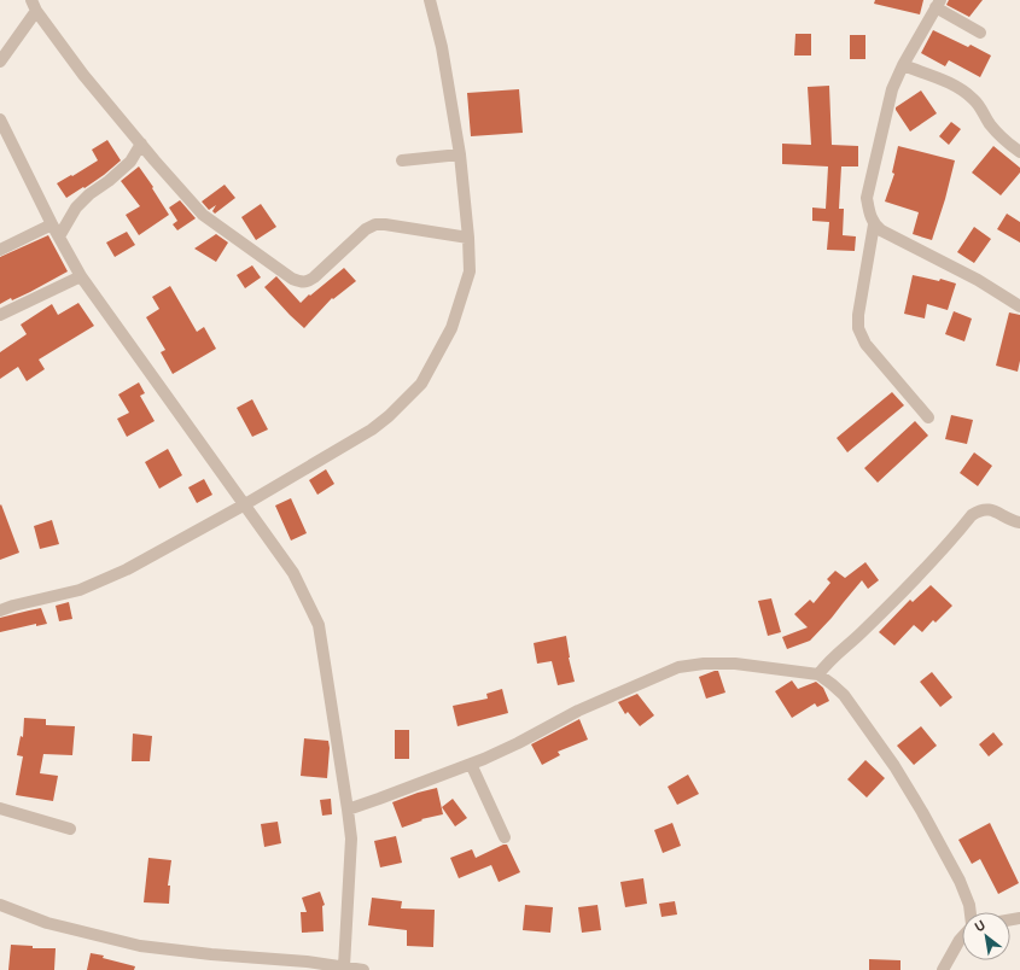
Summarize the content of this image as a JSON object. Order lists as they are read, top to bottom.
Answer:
{
  "north": "top left"
}
